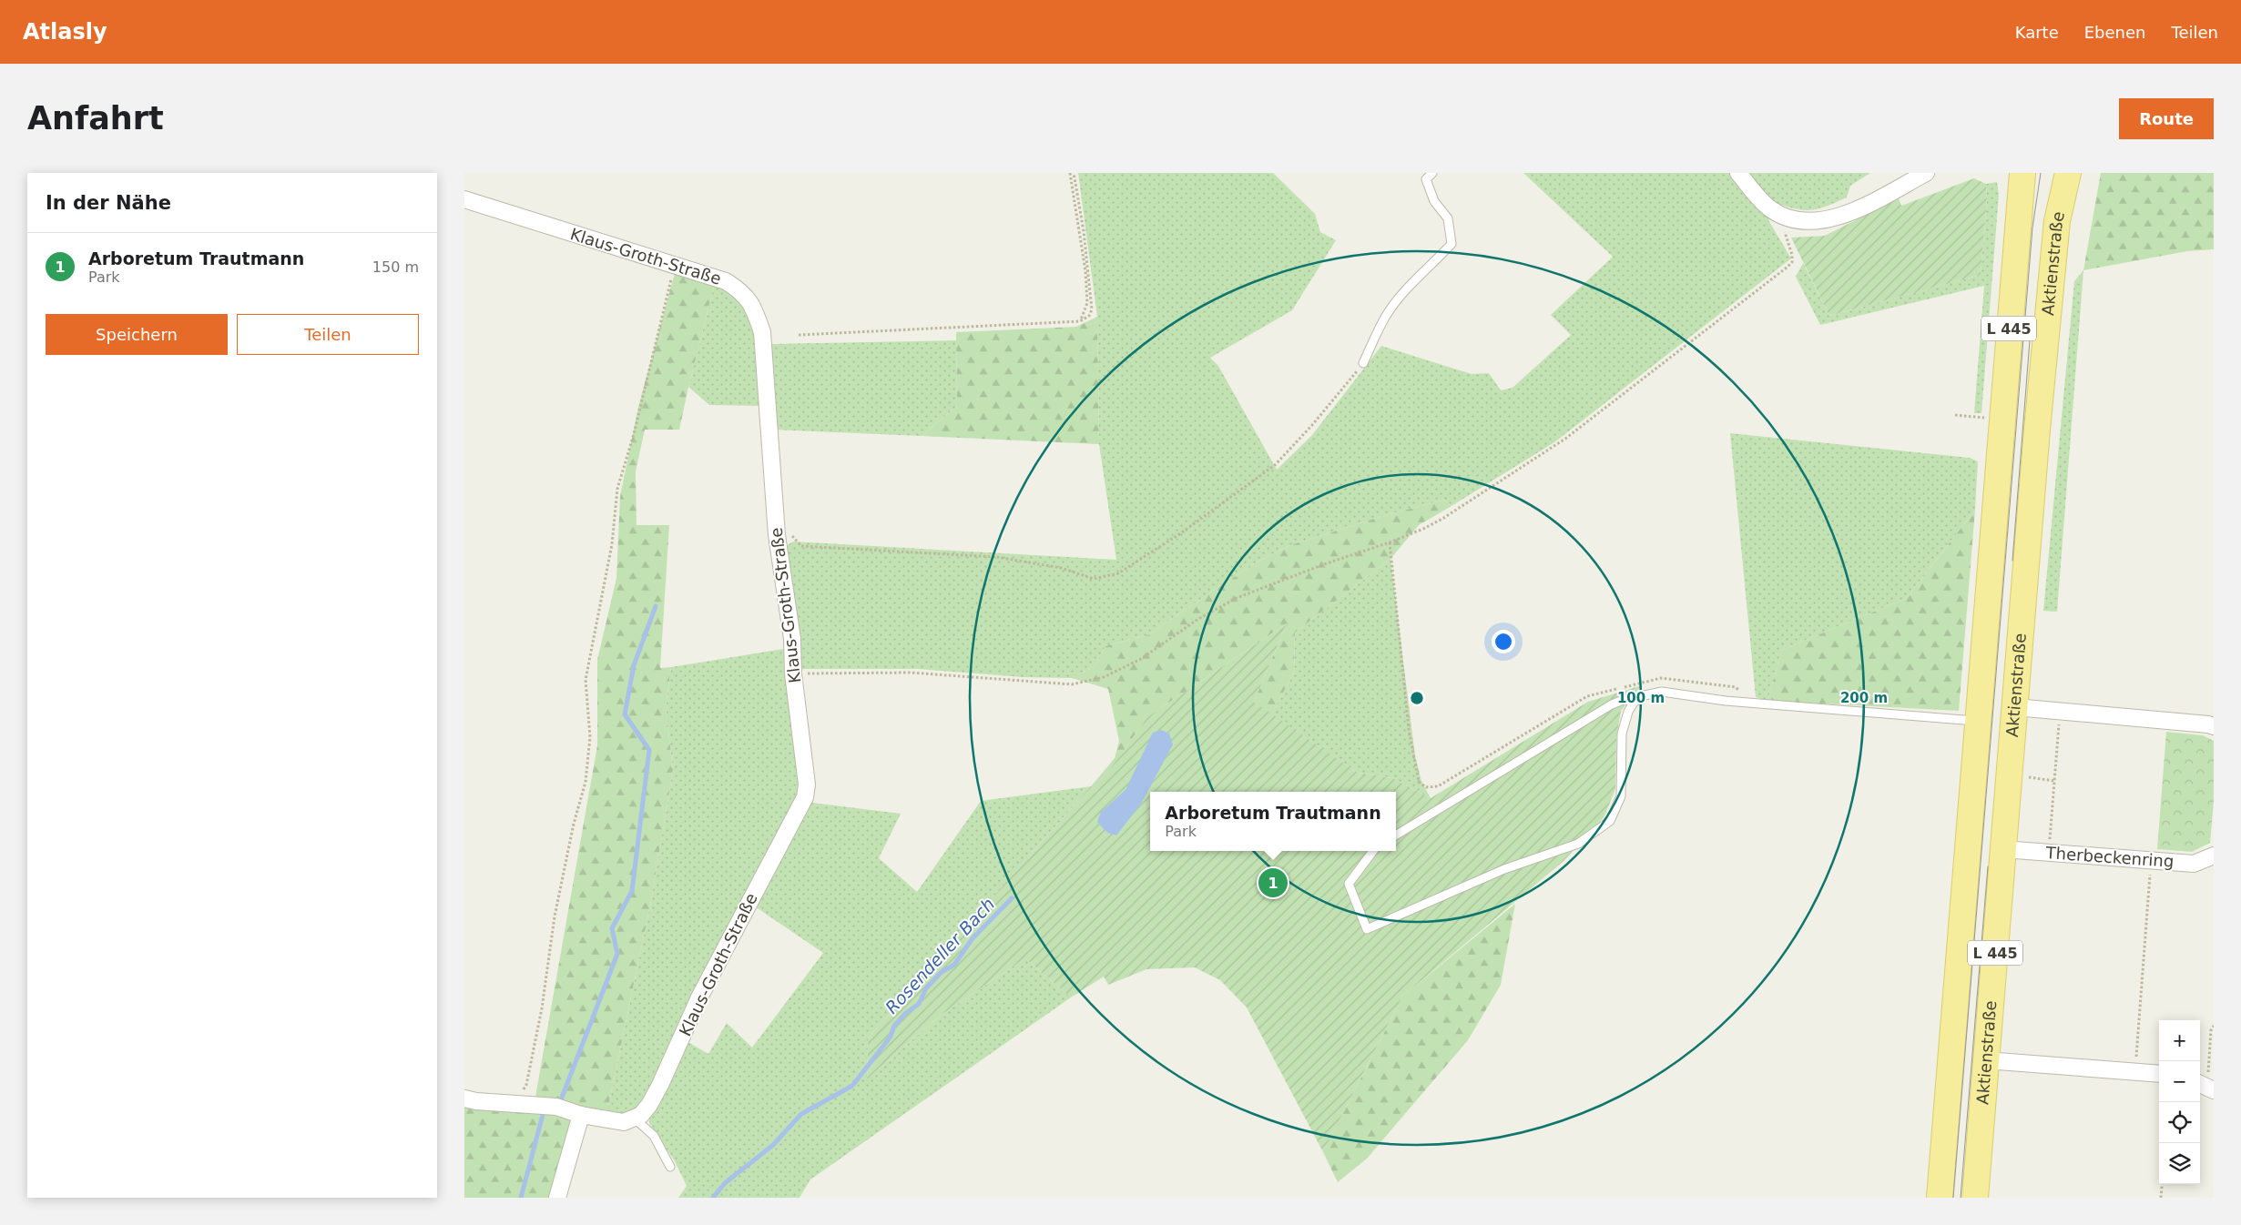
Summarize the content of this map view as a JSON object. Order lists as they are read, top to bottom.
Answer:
{
  "streets": {
    "main road": ["Aktienstraße", "L 445"],
    "street": ["Klaus-Groth-Straße", "Therbeckenring"]
  },
  "crossings": [
    ["Aktienstraße", "Therbeckenring"]
  ],
  "water": ["Rosendeller Bach"],
  "page": {
    "header": "Atlasly",
    "nav": ["Karte", "Ebenen", "Teilen"],
    "buttons": [
      "Route",
      ["Speichern", "Teilen"]
    ],
    "title": "Anfahrt",
    "heading": "In der Nähe",
    "list": [
      {
        "mark": "1",
        "name": "Arboretum Trautmann",
        "note": "Park",
        "value": "150 m"
      }
    ],
    "popup": ["Arboretum Trautmann", "Park"],
    "pins": "1",
    "map_buttons": ["+", "−"]
  },
  "rings": ["100 m", "200 m"]
}
